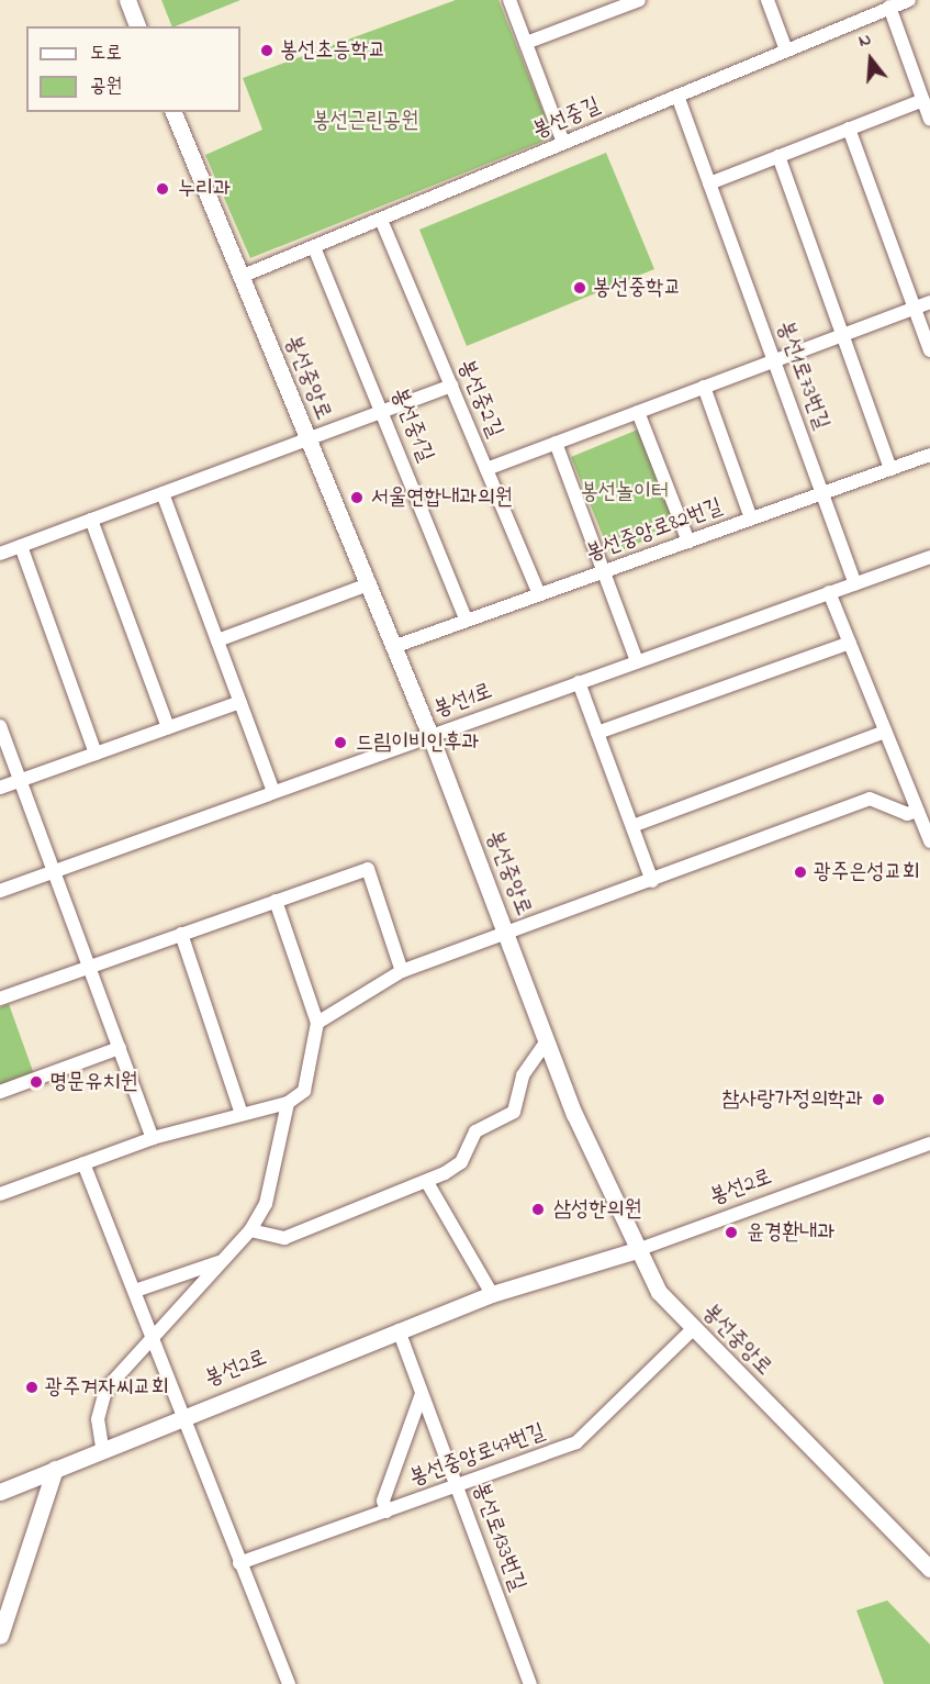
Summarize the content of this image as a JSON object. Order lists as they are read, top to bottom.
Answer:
{
  "streets": {
    "street": [
      "봉선중길",
      "봉선1로73번길",
      "봉선중앙로",
      "봉선중2길",
      "봉선중1길",
      "봉선중앙로82번길",
      "봉선1로",
      "봉선2로",
      "봉선중앙로47번길",
      "봉선로133번길"
    ]
  },
  "crossings": [
    ["봉선중길", "봉선1로73번길"],
    ["봉선중길", "봉선중앙로"],
    ["봉선중길", "봉선중2길"],
    ["봉선중길", "봉선중1길"],
    ["봉선1로73번길", "봉선중앙로82번길"],
    ["봉선1로73번길", "봉선1로"],
    ["봉선중앙로", "봉선중앙로82번길"],
    ["봉선중앙로", "봉선1로"],
    ["봉선중앙로", "봉선2로"],
    ["봉선중앙로", "봉선중앙로47번길"],
    ["봉선중2길", "봉선중앙로82번길"],
    ["봉선중1길", "봉선중앙로82번길"],
    ["봉선2로", "봉선로133번길"],
    ["봉선중앙로47번길", "봉선로133번길"]
  ],
  "parks": ["봉선근린공원", "봉선놀이터"],
  "places": [
    "봉선초등학교",
    "누리과",
    "봉선중학교",
    "서울연합내과의원",
    "드림이비인후과",
    "광주은성교회",
    "명문유치원",
    "참사랑가정의학과",
    "삼성한의원",
    "윤경환내과",
    "광주겨자씨교회"
  ],
  "legend": ["도로", "공원"],
  "north": "top"
}
